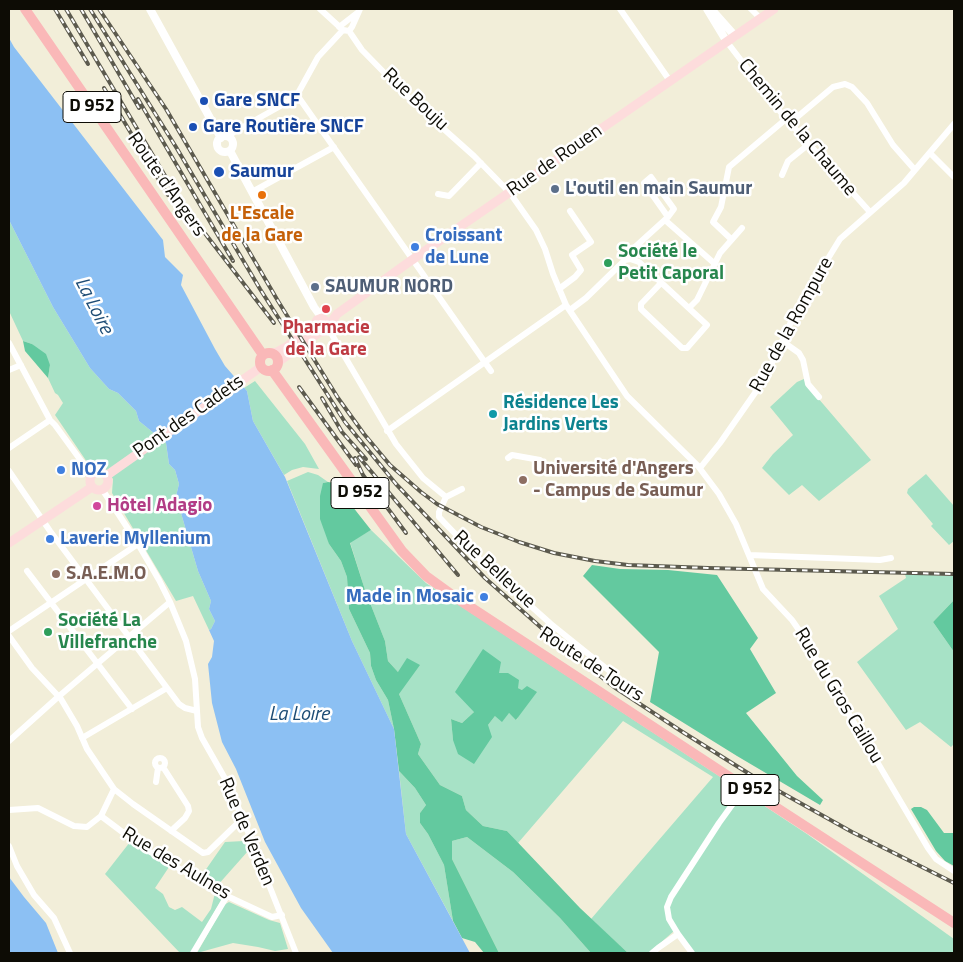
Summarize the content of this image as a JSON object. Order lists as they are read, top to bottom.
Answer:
{
  "streets": {
    "main road": [
      "D 952",
      "Rue de Rouen",
      "Route d'Angers",
      "Pont des Cadets",
      "Route de Tours"
    ],
    "street": [
      "Rue Bouju",
      "Chemin de la Chaume",
      "Rue de la Rompure",
      "Rue Bellevue",
      "Rue du Gros Caillou",
      "Rue de Verden",
      "Rue des Aulnes"
    ]
  },
  "crossings": [
    ["Rue Bouju", "Rue de Rouen"],
    ["Rue Bouju", "Rue du Gros Caillou"],
    ["Chemin de la Chaume", "Rue de Rouen"],
    ["Chemin de la Chaume", "Rue de la Rompure"],
    ["Route d'Angers", "Route de Tours"],
    ["Rue de la Rompure", "Rue du Gros Caillou"],
    ["Pont des Cadets", "Rue de Verden"],
    ["Rue de Verden", "Rue des Aulnes"]
  ],
  "water": ["La Loire"],
  "places": [
    "Gare SNCF",
    "Gare Routière SNCF",
    "Saumur",
    "L'outil en main Saumur",
    "L'Escale de la Gare",
    "Croissant de Lune",
    "Société le Petit Caporal",
    "SAUMUR NORD",
    "Pharmacie de la Gare",
    "Résidence Les Jardins Verts",
    "NOZ",
    "Université d'Angers - Campus de Saumur",
    "Hôtel Adagio",
    "Laverie Myllenium",
    "S.A.E.M.O",
    "Made in Mosaic",
    "Société La Villefranche"
  ]
}
